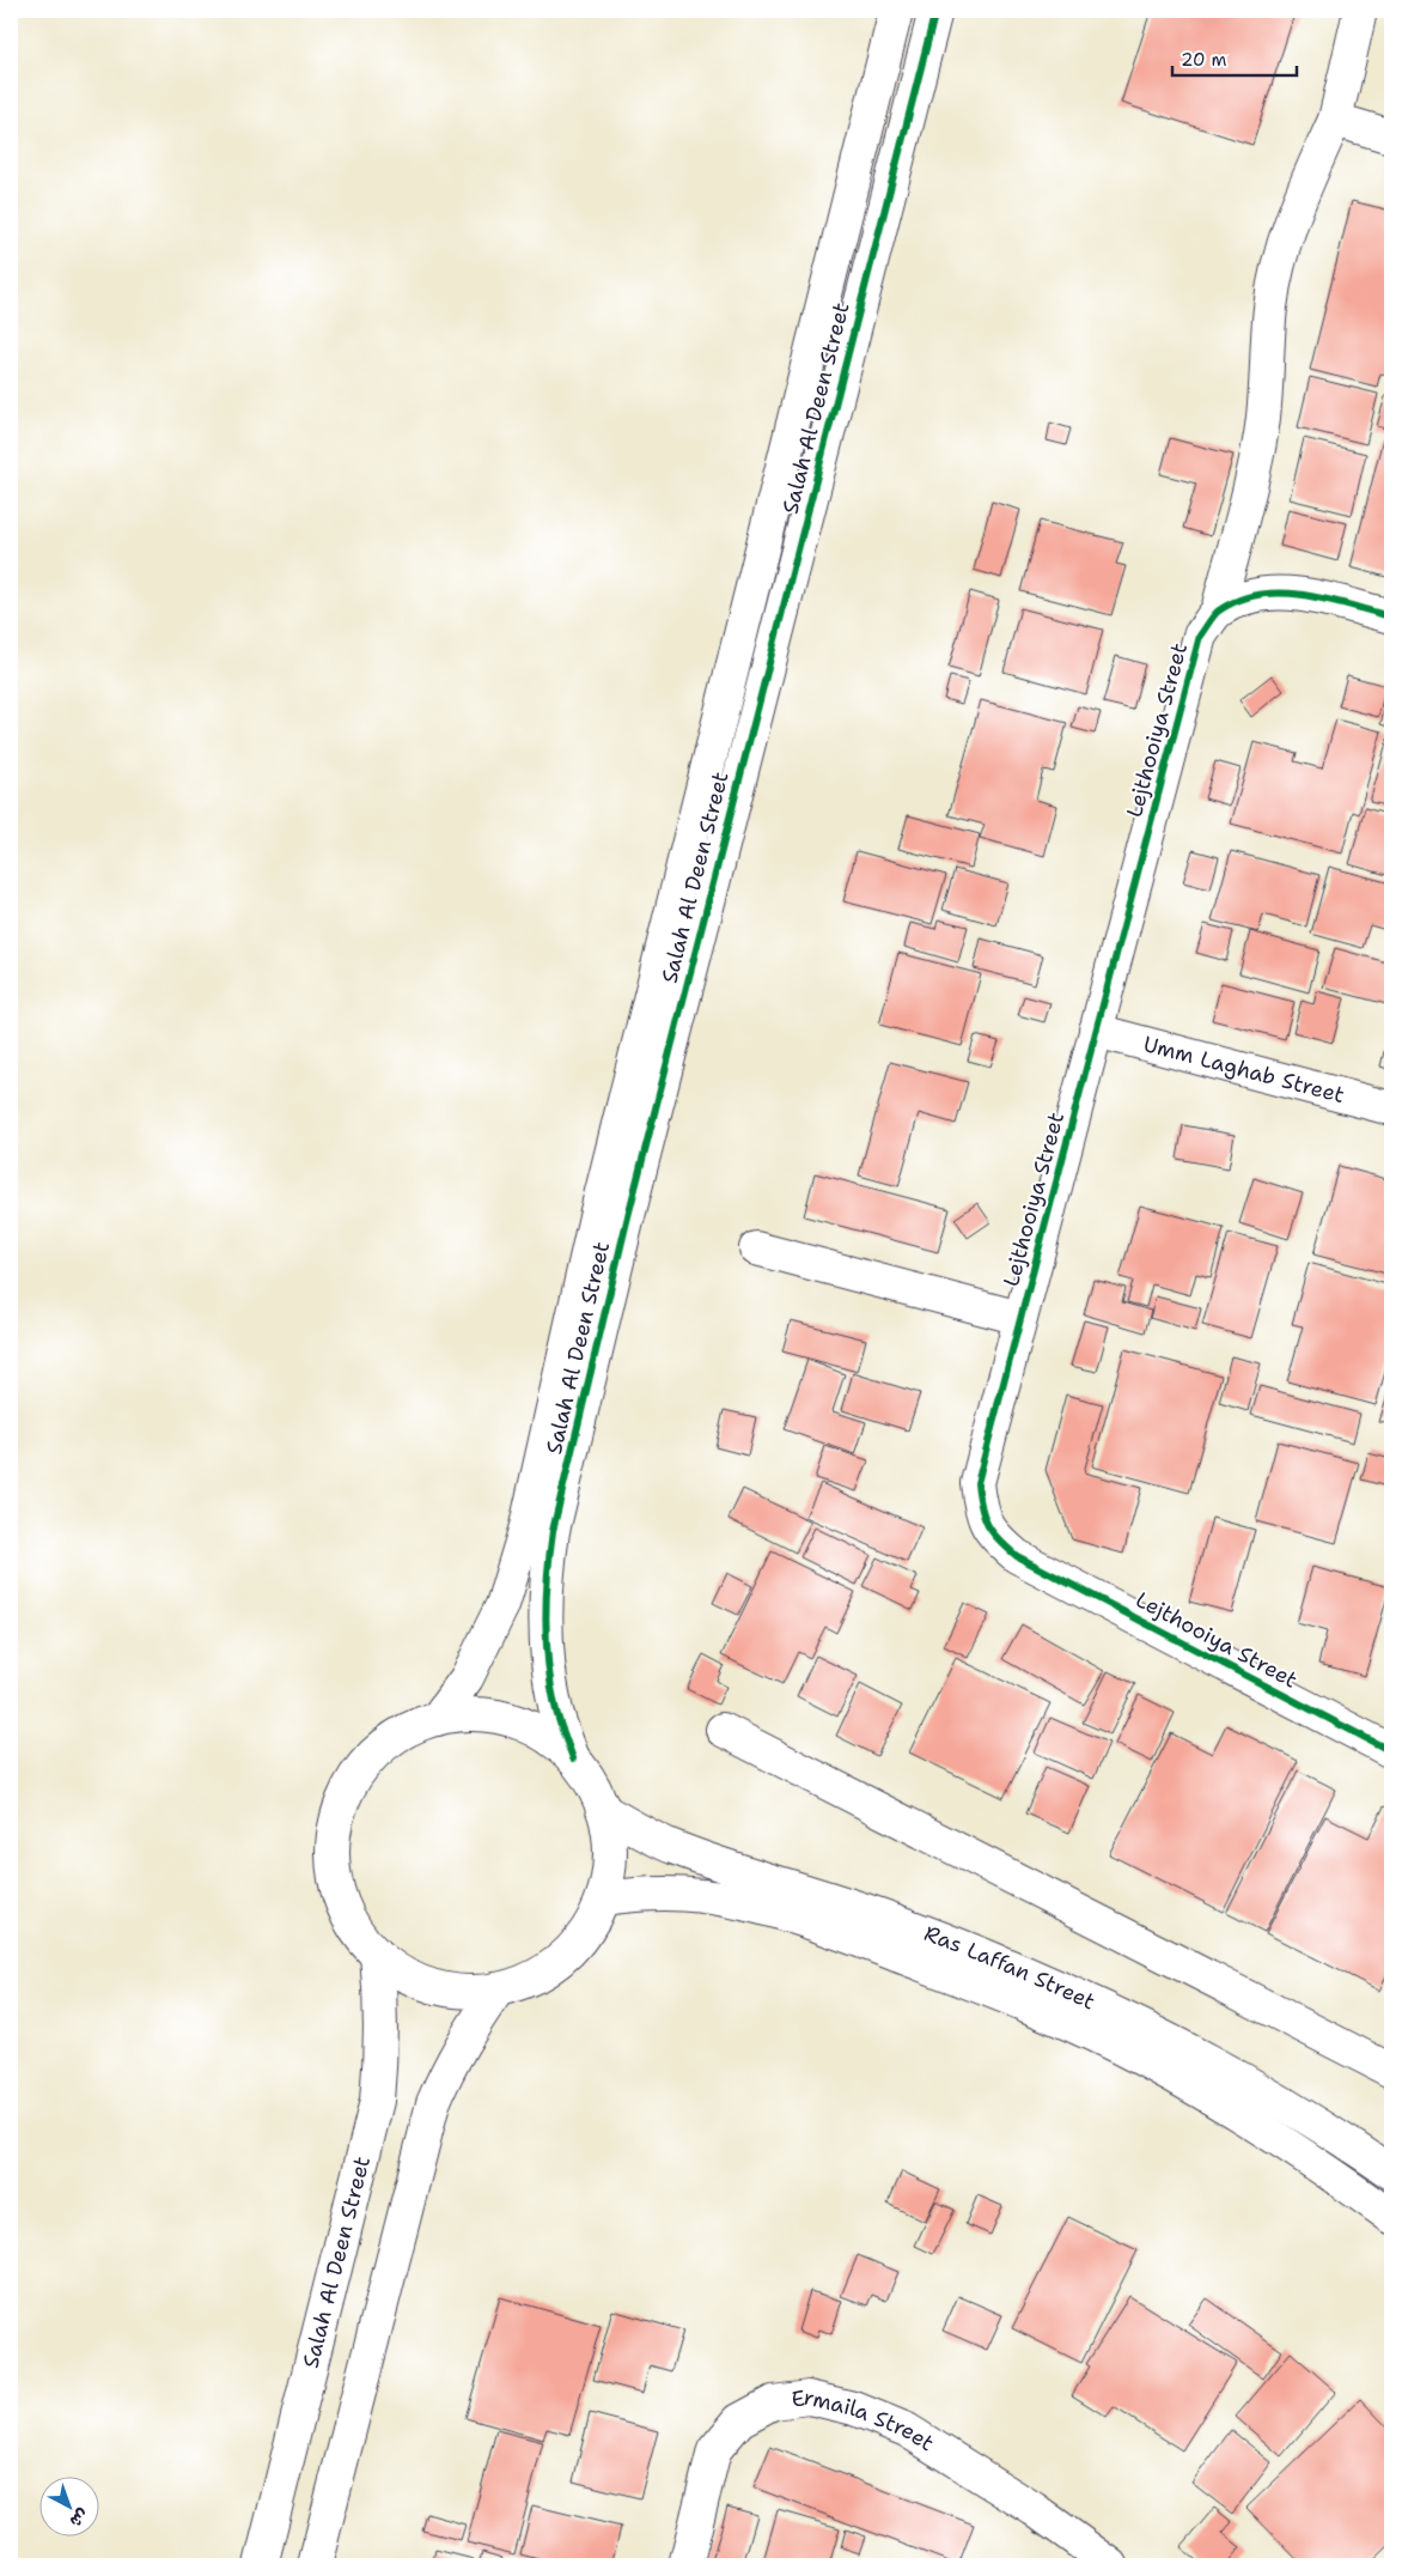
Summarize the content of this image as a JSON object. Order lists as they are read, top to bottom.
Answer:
{
  "streets": {
    "street": [
      "Salah Al Deen Street",
      "Lejthooiya Street",
      "Umm Laghab Street",
      "Ras Laffan Street",
      "Ermaila Street"
    ]
  },
  "crossings": [
    ["Lejthooiya Street", "Umm Laghab Street"]
  ],
  "scale_bar": "20 m",
  "north": "bottom right"
}
